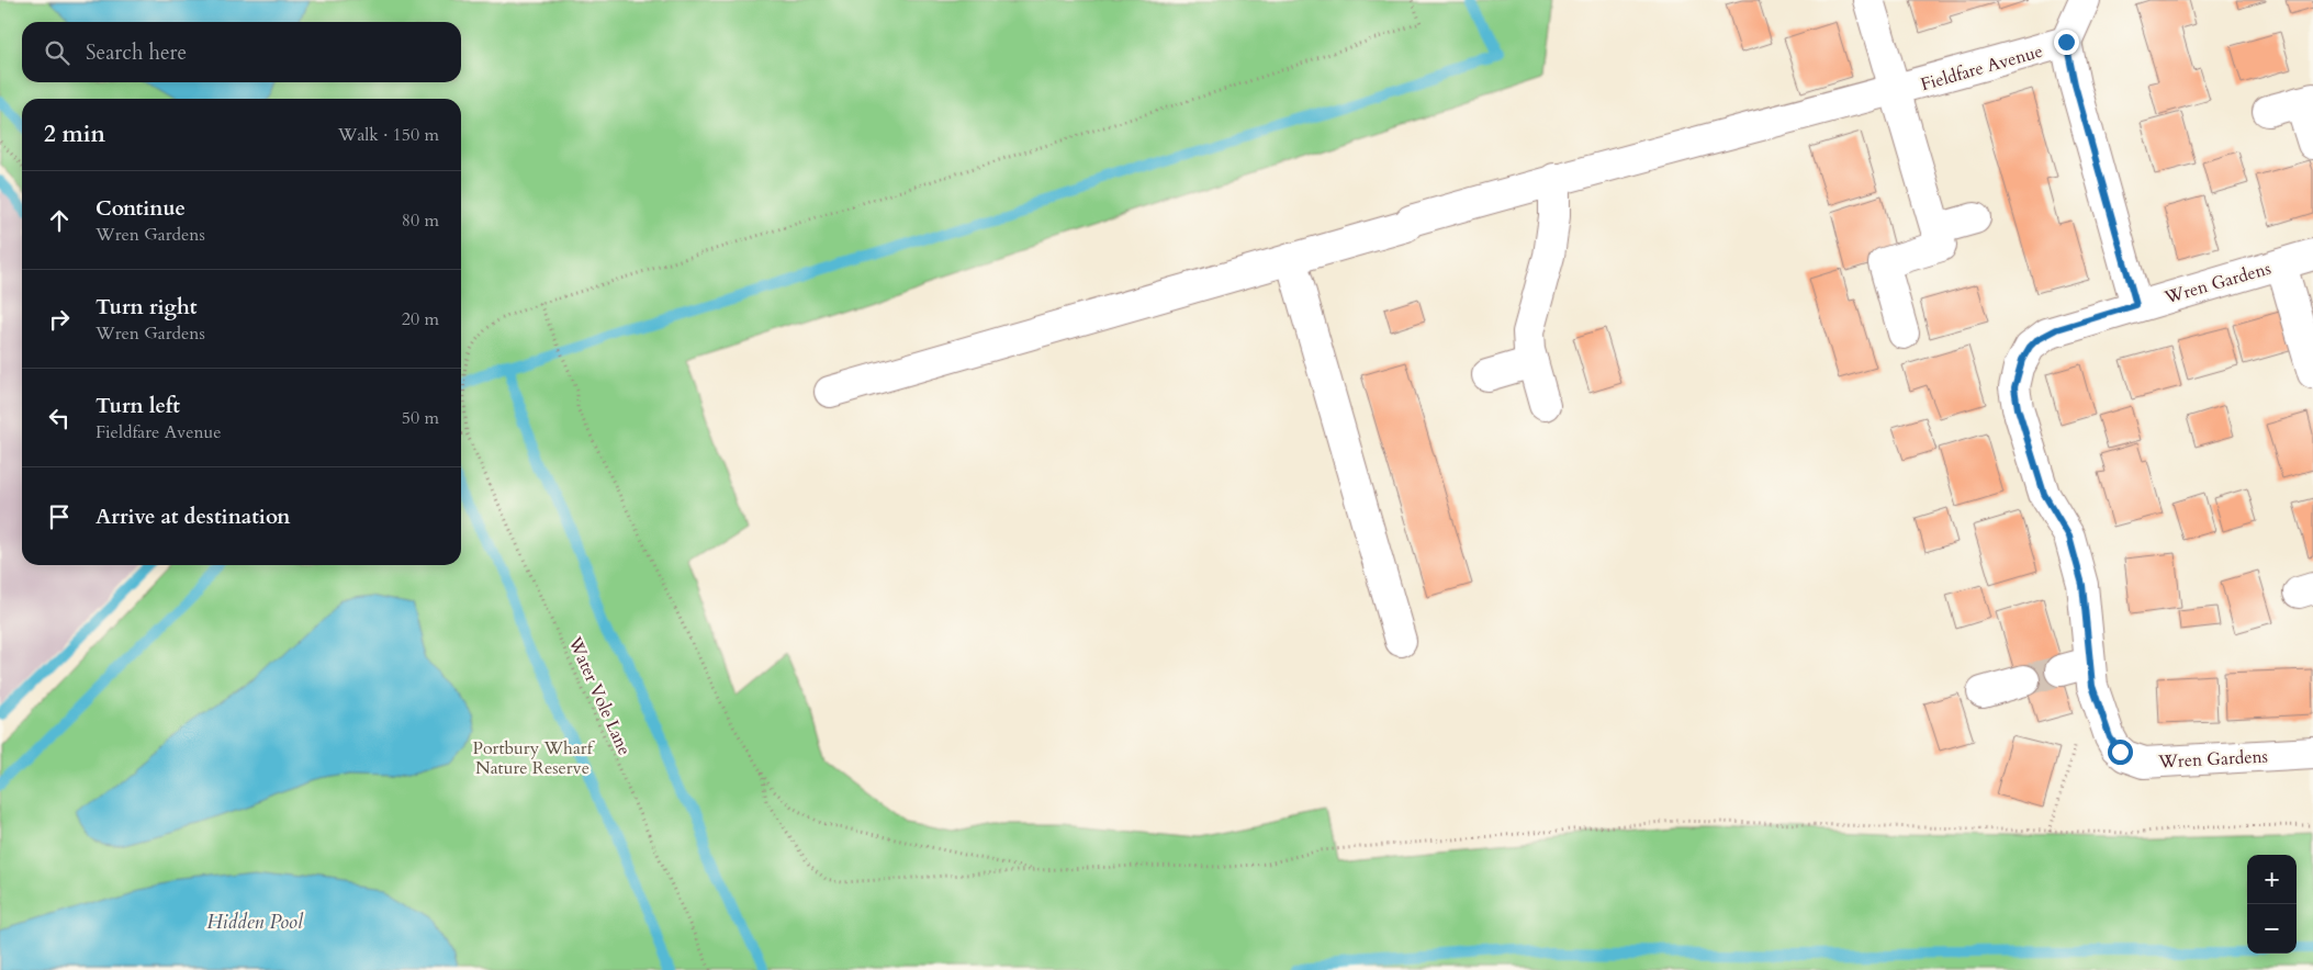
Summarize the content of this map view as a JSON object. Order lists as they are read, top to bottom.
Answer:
{
  "streets": {
    "street": ["Fieldfare Avenue", "Wren Gardens"],
    "path": ["Water Vole Lane"]
  },
  "crossings": [
    ["Fieldfare Avenue", "Wren Gardens"]
  ],
  "water": ["Hidden Pool"],
  "parks": ["Portbury Wharf Nature Reserve"],
  "page": {
    "search": "Search here",
    "heading": ["2 min", "Walk · 150 m"],
    "list": [
      ["Continue", "Wren Gardens", "80 m"],
      ["Turn right", "Wren Gardens", "20 m"],
      ["Turn left", "Fieldfare Avenue", "50 m"],
      "Arrive at destination"
    ],
    "map_buttons": ["+", "−"]
  }
}
